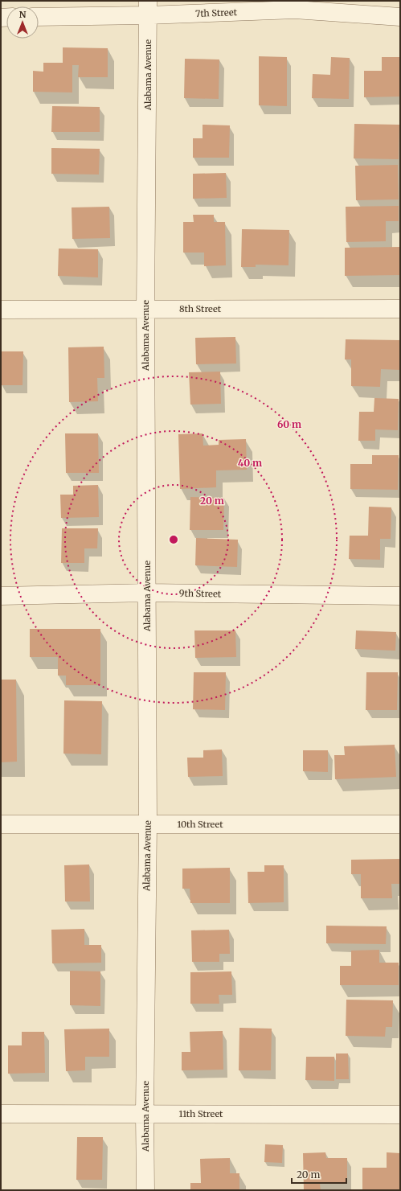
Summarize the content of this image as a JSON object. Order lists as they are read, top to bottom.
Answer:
{
  "streets": {
    "street": [
      "7th Street",
      "Alabama Avenue",
      "8th Street",
      "9th Street",
      "10th Street",
      "11th Street"
    ]
  },
  "crossings": [
    ["7th Street", "Alabama Avenue"],
    ["Alabama Avenue", "8th Street"],
    ["Alabama Avenue", "9th Street"],
    ["Alabama Avenue", "10th Street"],
    ["Alabama Avenue", "11th Street"]
  ],
  "scale_bar": "20 m",
  "north": "top",
  "rings": ["60 m", "40 m", "20 m"]
}
